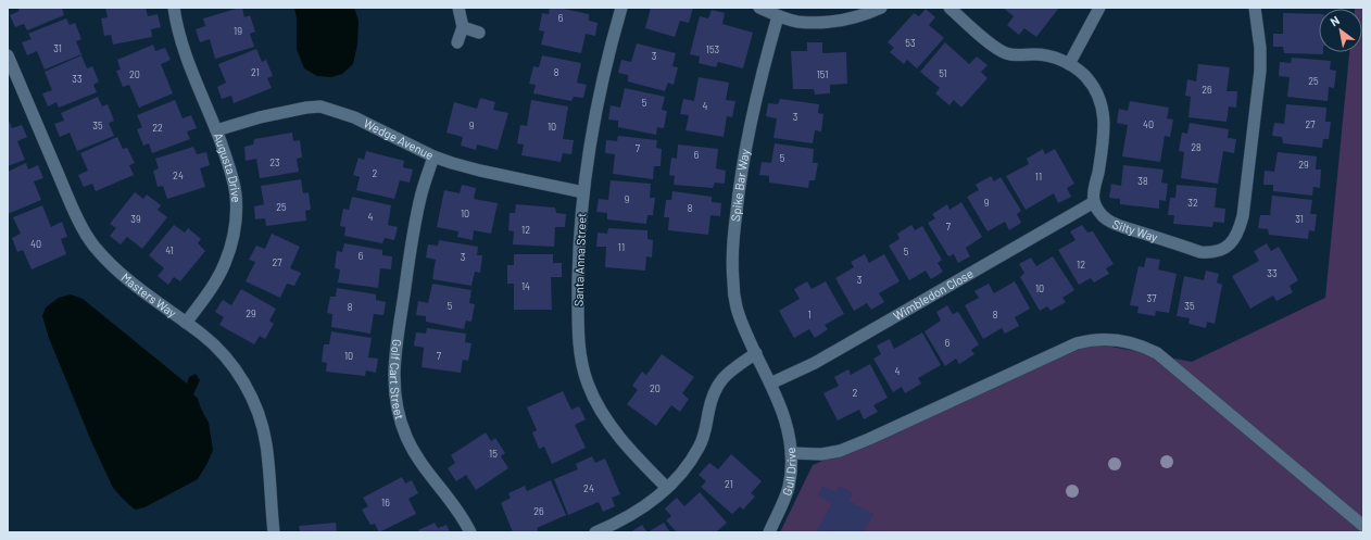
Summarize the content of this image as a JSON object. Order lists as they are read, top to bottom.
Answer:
{
  "streets": {
    "street": [
      "Wedge Avenue",
      "Augusta Drive",
      "Spike Bar Way",
      "Silty Way",
      "Santa Anna Street",
      "Wimbledon Close",
      "Masters Way",
      "Golf Cart Street",
      "Gull Drive"
    ]
  },
  "crossings": [
    ["Wedge Avenue", "Augusta Drive"],
    ["Wedge Avenue", "Santa Anna Street"],
    ["Wedge Avenue", "Golf Cart Street"],
    ["Augusta Drive", "Masters Way"],
    ["Spike Bar Way", "Wimbledon Close"],
    ["Spike Bar Way", "Gull Drive"],
    ["Silty Way", "Wimbledon Close"],
    ["Wimbledon Close", "Gull Drive"]
  ],
  "house_numbers": [
    "6",
    "19",
    "53",
    "31",
    "153",
    "3",
    "21",
    "8",
    "51",
    "20",
    "151",
    "33",
    "25",
    "26",
    "5",
    "4",
    "3",
    "40",
    "27",
    "35",
    "9",
    "10",
    "22",
    "28",
    "7",
    "6",
    "5",
    "23",
    "29",
    "2",
    "24",
    "11",
    "38",
    "9",
    "9",
    "32",
    "25",
    "8",
    "10",
    "4",
    "39",
    "31",
    "7",
    "12",
    "40",
    "11",
    "41",
    "5",
    "6",
    "3",
    "27",
    "12",
    "33",
    "3",
    "14",
    "10",
    "37",
    "5",
    "35",
    "8",
    "29",
    "1",
    "8",
    "6",
    "10",
    "7",
    "4",
    "20",
    "2",
    "15",
    "21",
    "24",
    "16",
    "26"
  ],
  "north": "top left"
}
